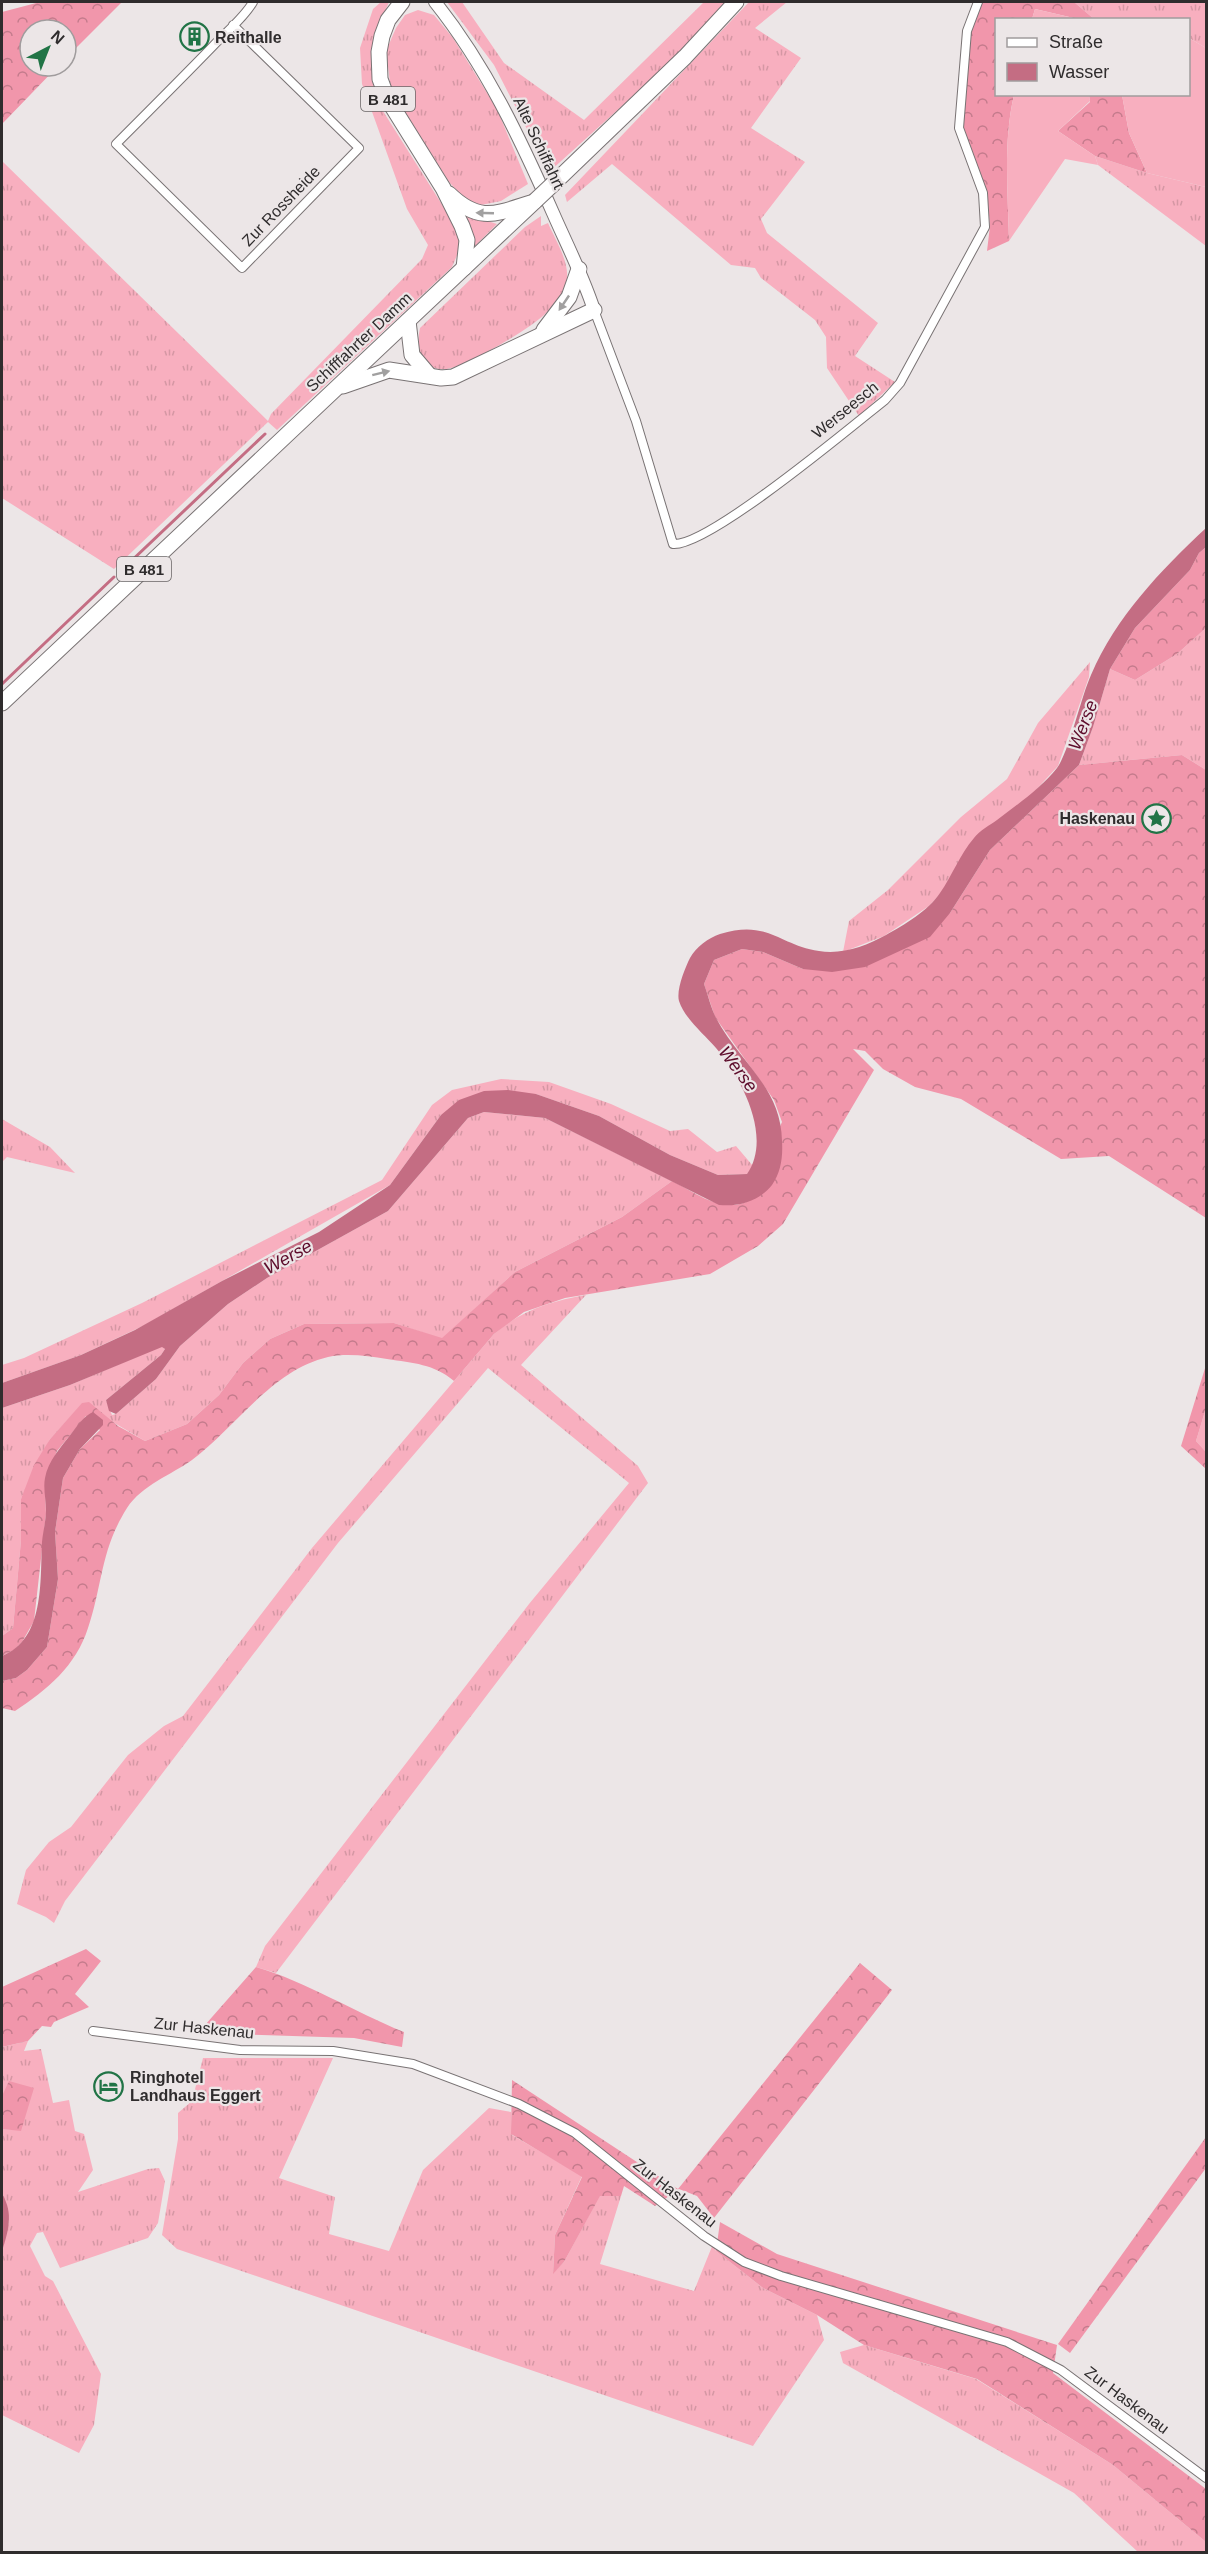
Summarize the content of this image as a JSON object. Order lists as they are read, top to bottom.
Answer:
{
  "streets": {
    "highway": ["B 481", "Schifffahrter Damm"],
    "street": [
      "Alte Schiffahrt",
      "Zur Rossheide",
      "Werseesch",
      "Zur Haskenau"
    ]
  },
  "crossings": [
    ["B 481", "Alte Schiffahrt"],
    ["B 481", "Schifffahrter Damm"],
    ["B 481", "Werseesch"],
    ["Alte Schiffahrt", "Werseesch"]
  ],
  "water": ["Werse"],
  "places": {
    "building": ["Reithalle"],
    "place": ["Haskenau"],
    "hotel": ["Ringhotel Landhaus Eggert"]
  },
  "legend": ["Straße", "Wasser"],
  "north": "top right"
}
